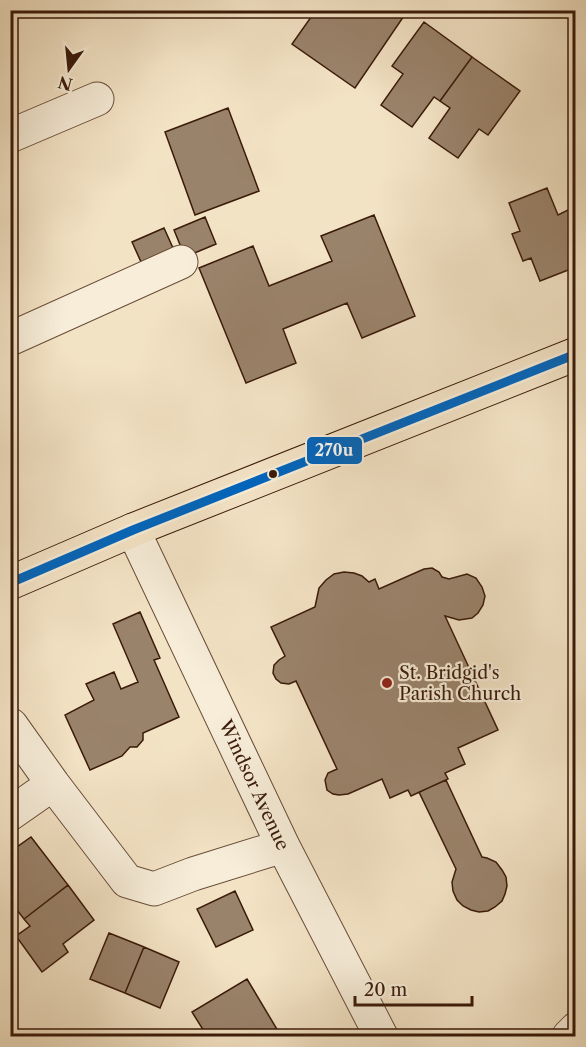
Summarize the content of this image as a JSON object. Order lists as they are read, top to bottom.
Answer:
{
  "streets": {
    "street": ["Windsor Avenue"]
  },
  "places": ["St. Bridgid's Parish Church"],
  "lines": ["transit line 270u"],
  "scale_bar": "20 m",
  "north": "bottom"
}
